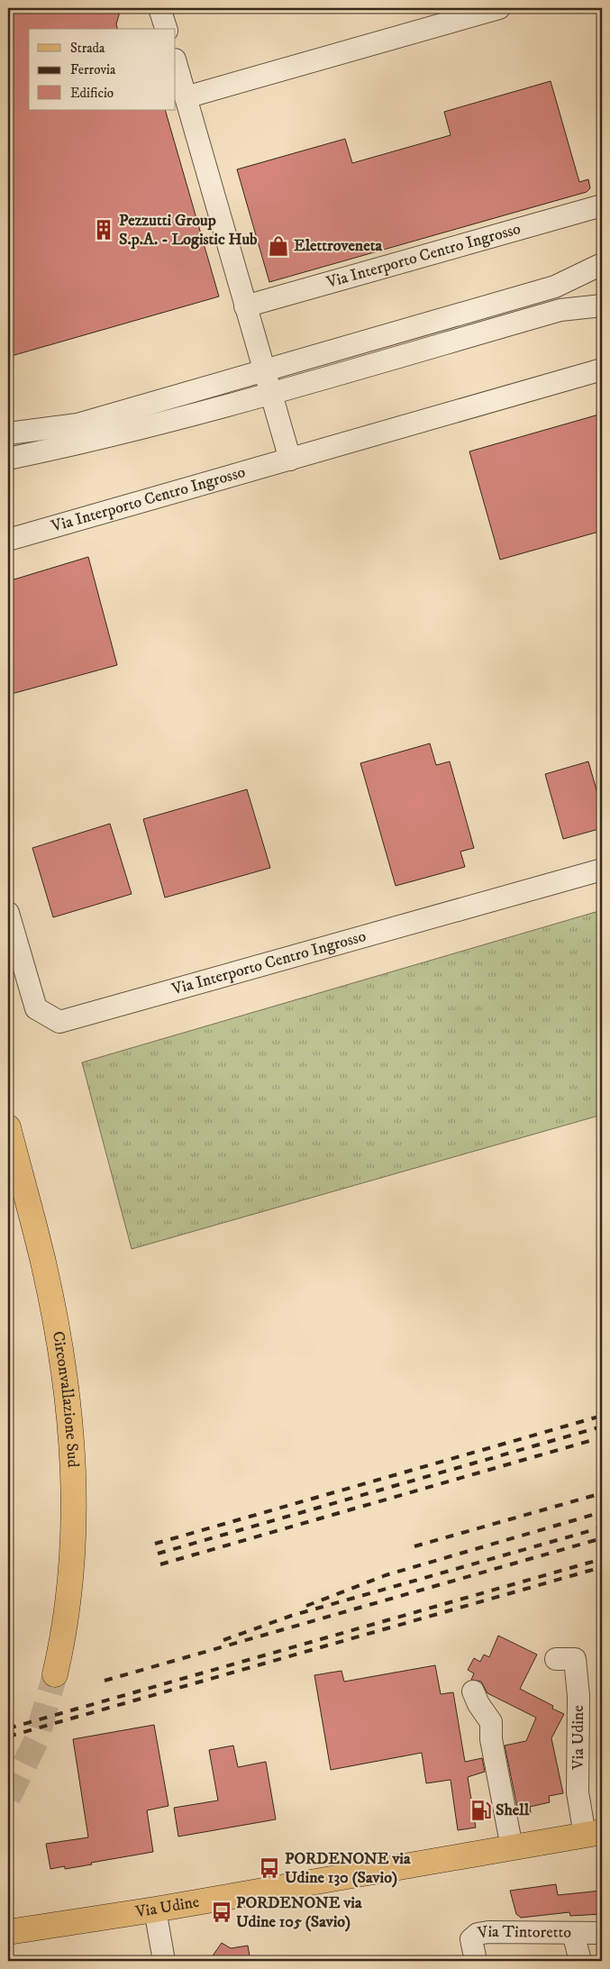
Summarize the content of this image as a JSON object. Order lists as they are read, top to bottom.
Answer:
{
  "streets": {
    "main road": ["Circonvallazione Sud", "Via Udine"],
    "street": ["Via Interporto Centro Ingrosso", "Via Tintoretto"]
  },
  "places": {
    "building": ["Pezzutti Group S.p.A. - Logistic Hub"],
    "shop": ["Elettroveneta"],
    "fuel station": ["Shell"],
    "bus stop": ["PORDENONE via Udine 130 (Savio)", "PORDENONE via Udine 105 (Savio)"]
  },
  "legend": ["Strada", "Ferrovia", "Edificio"]
}
